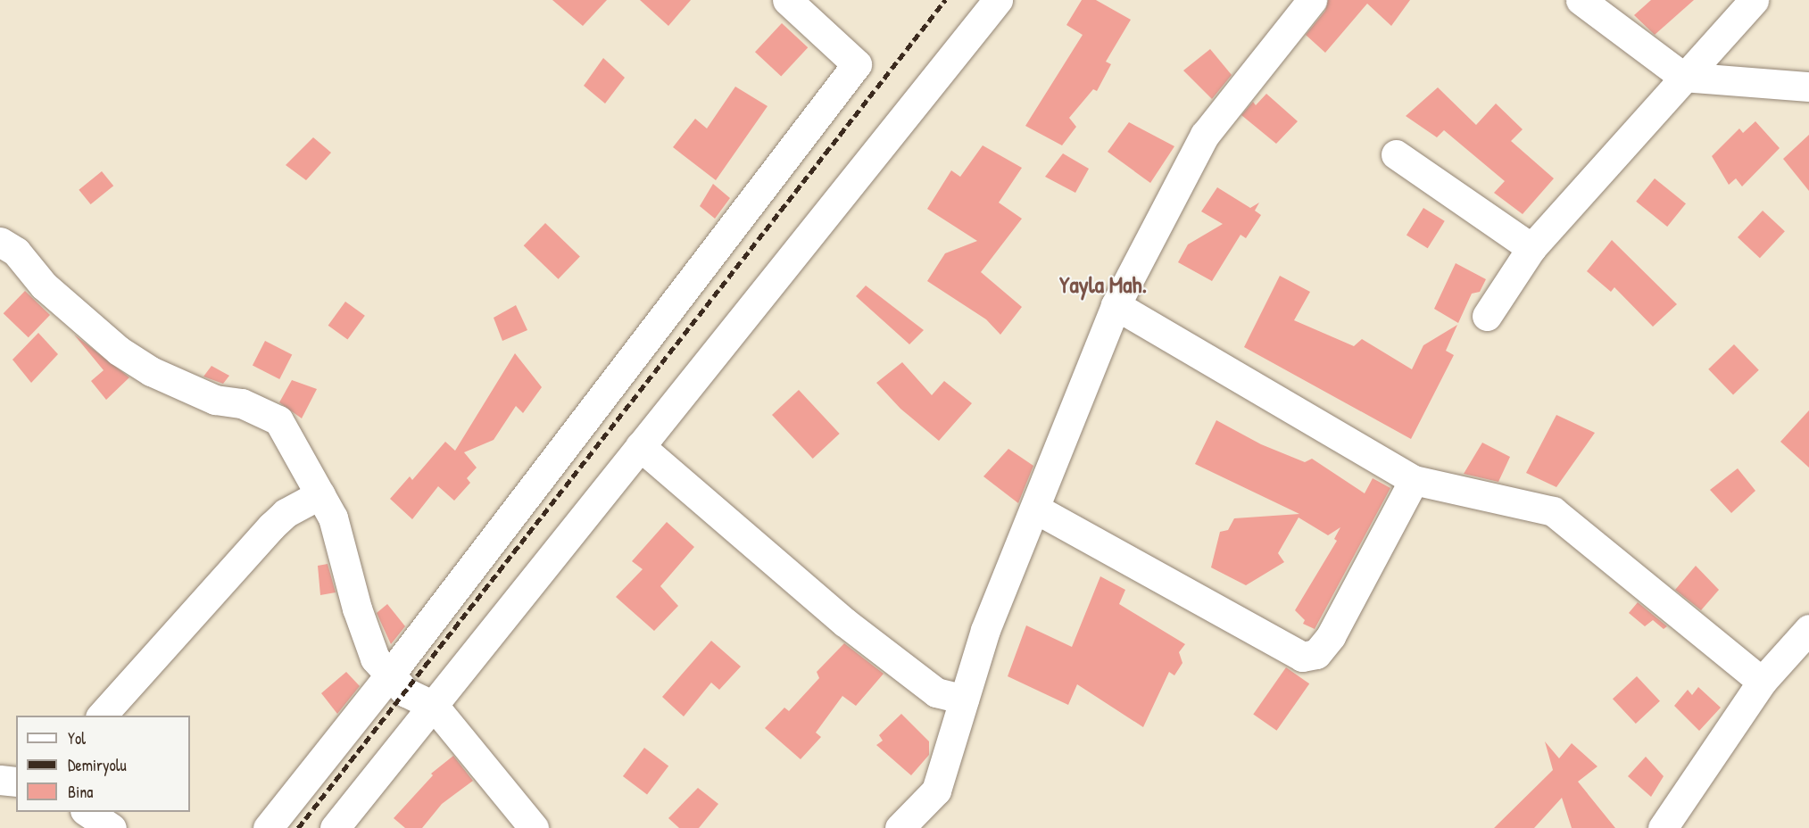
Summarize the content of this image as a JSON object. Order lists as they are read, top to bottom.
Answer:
{
  "districts": ["Yayla Mah."],
  "legend": ["Yol", "Demiryolu", "Bina"]
}
